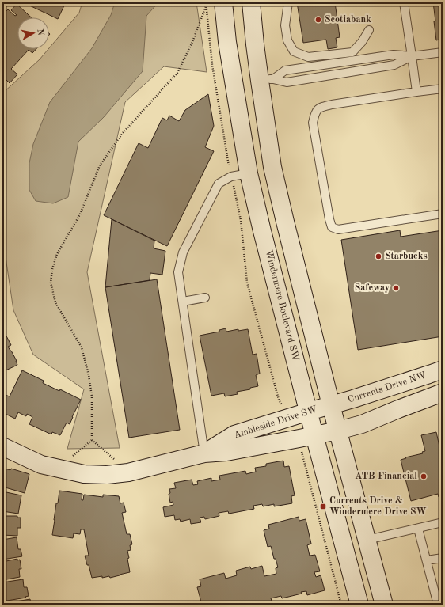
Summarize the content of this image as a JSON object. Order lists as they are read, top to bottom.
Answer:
{
  "streets": {
    "main road": ["Windermere Boulevard SW", "Currents Drive NW", "Ambleside Drive SW"]
  },
  "crossings": [
    ["Windermere Boulevard SW", "Ambleside Drive SW"],
    ["Currents Drive NW", "Ambleside Drive SW"]
  ],
  "places": {
    "other": [
      "Scotiabank",
      "Starbucks",
      "Safeway",
      "ATB Financial"
    ],
    "transit": ["Currents Drive & Windermere Drive SW"]
  },
  "north": "right"
}
